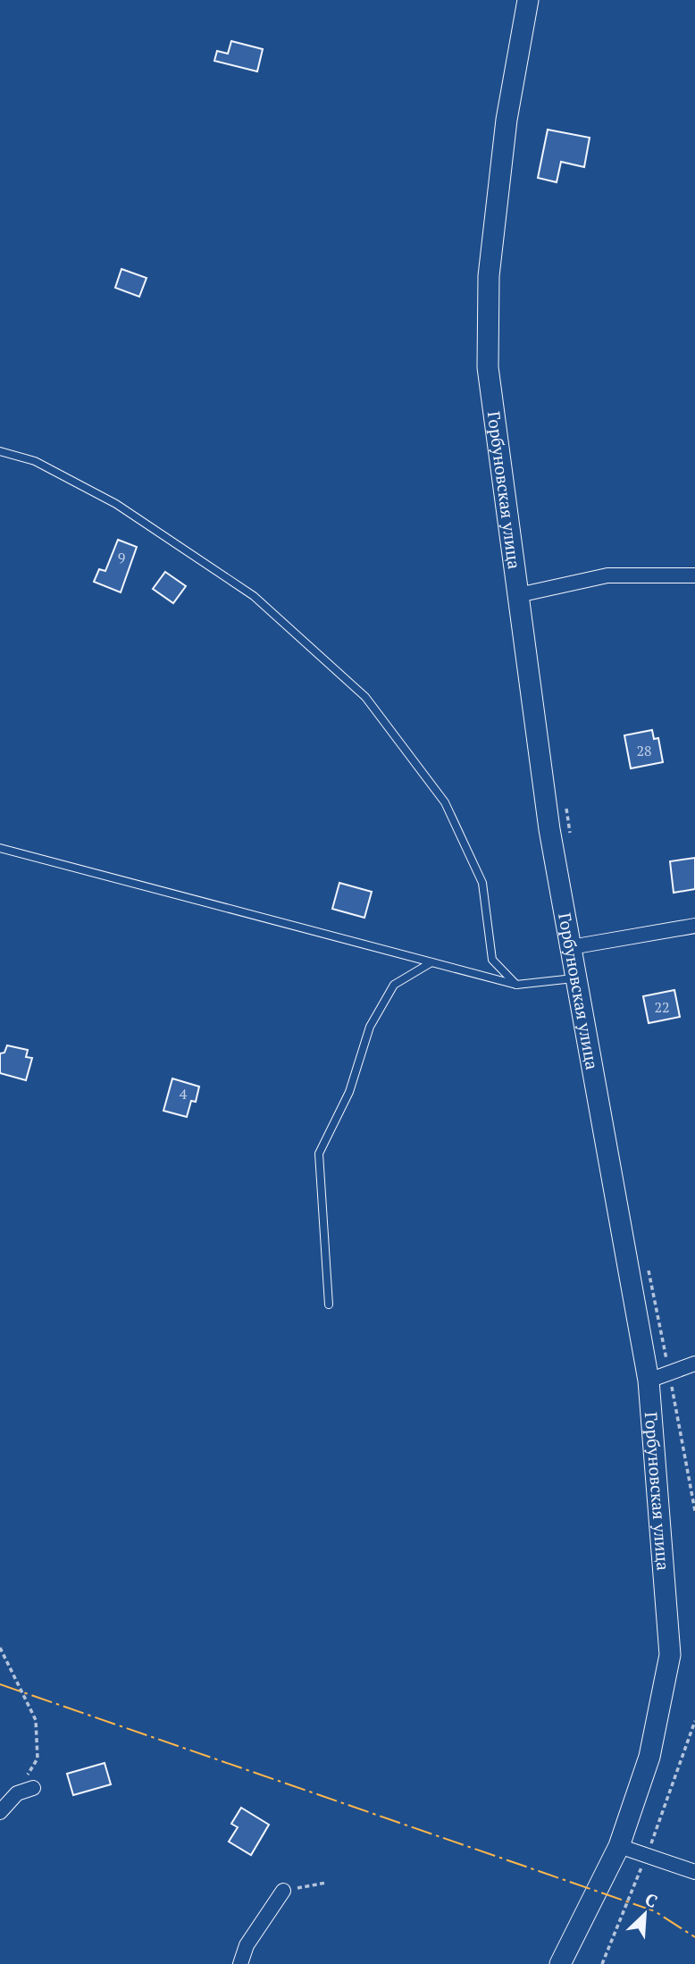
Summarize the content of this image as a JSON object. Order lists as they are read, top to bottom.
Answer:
{
  "streets": {
    "main road": ["Горбуновская улица"]
  },
  "house_numbers": [
    "9",
    "28",
    "22",
    "4"
  ],
  "north": "top right"
}
